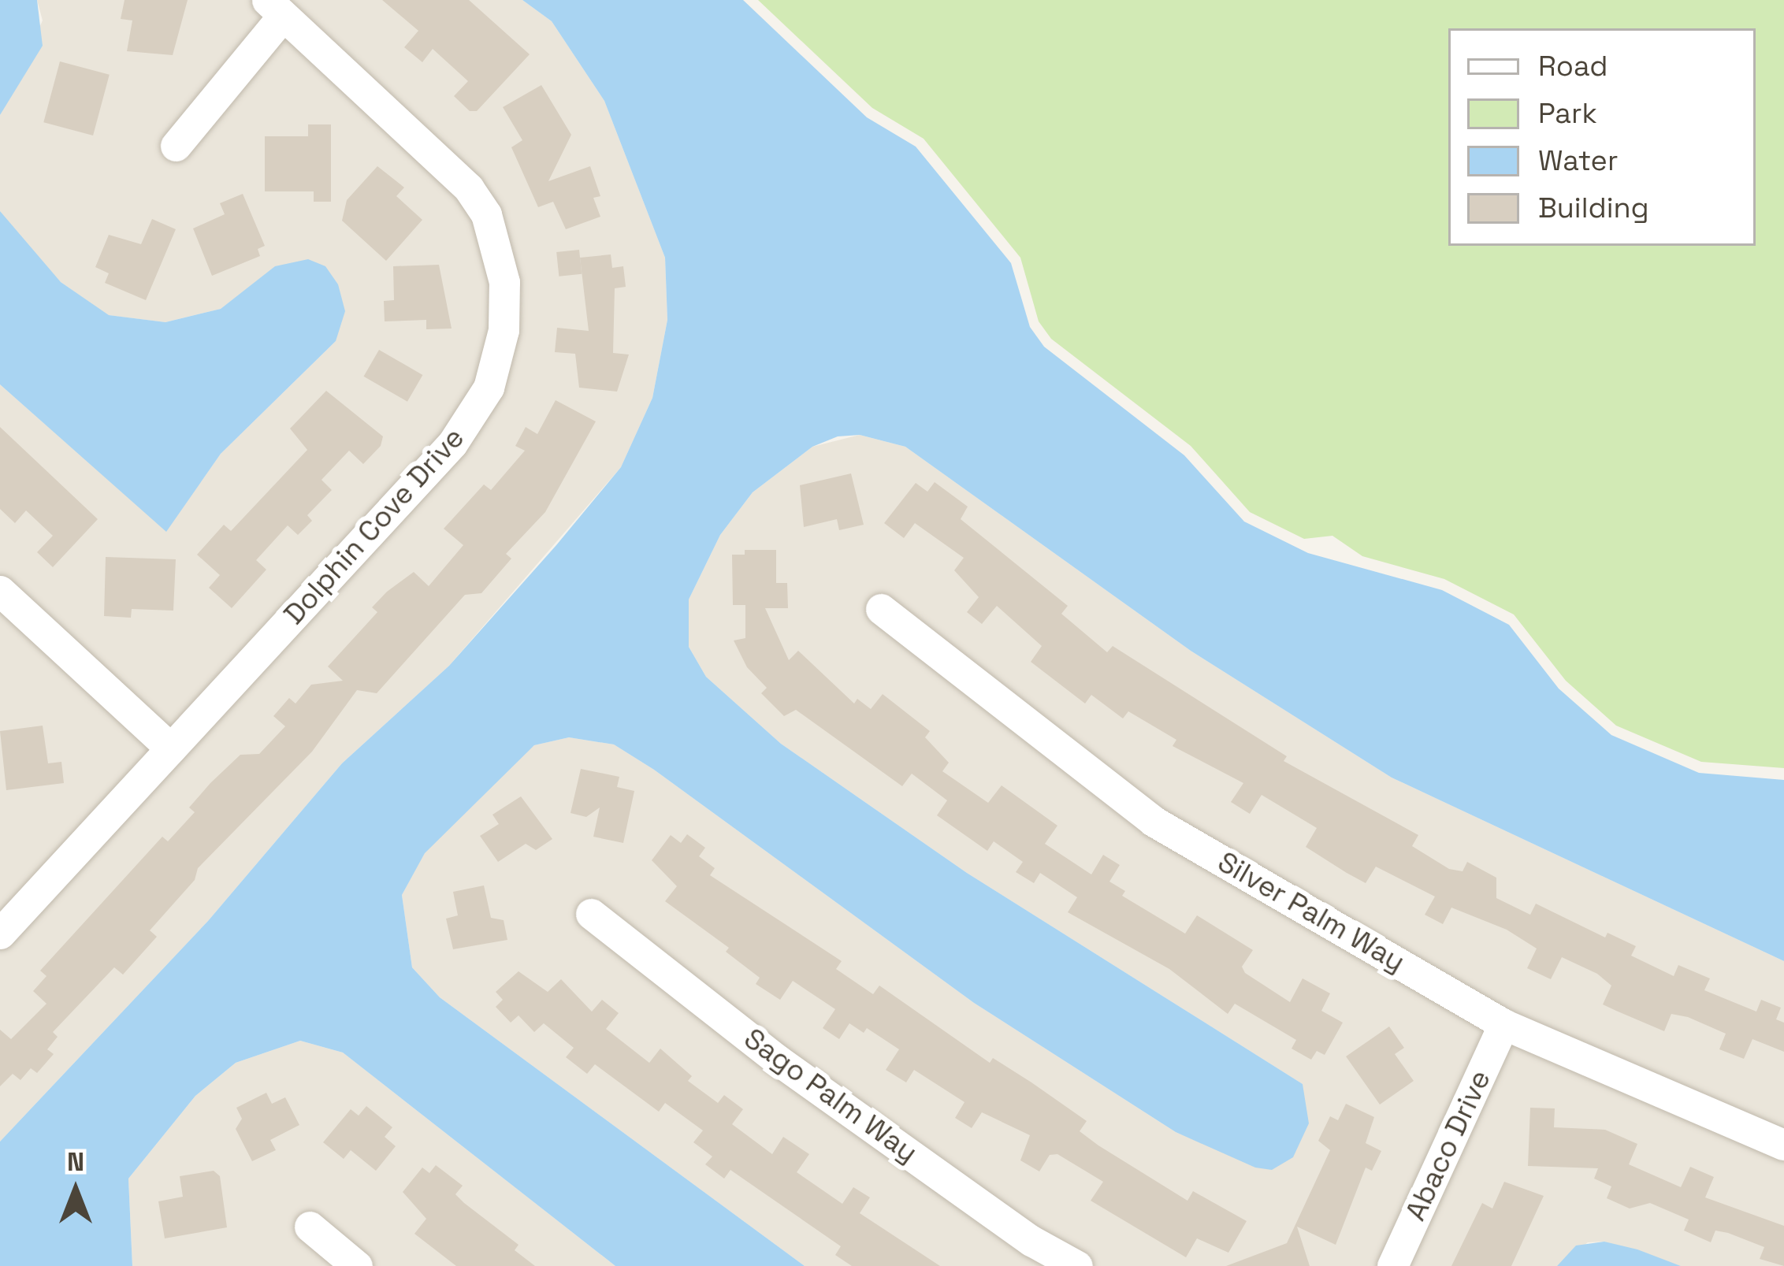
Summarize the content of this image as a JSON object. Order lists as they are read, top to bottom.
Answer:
{
  "streets": {
    "street": [
      "Dolphin Cove Drive",
      "Silver Palm Way",
      "Sago Palm Way",
      "Abaco Drive"
    ]
  },
  "crossings": [
    ["Silver Palm Way", "Abaco Drive"]
  ],
  "legend": [
    "Road",
    "Park",
    "Water",
    "Building"
  ],
  "north": "top"
}
